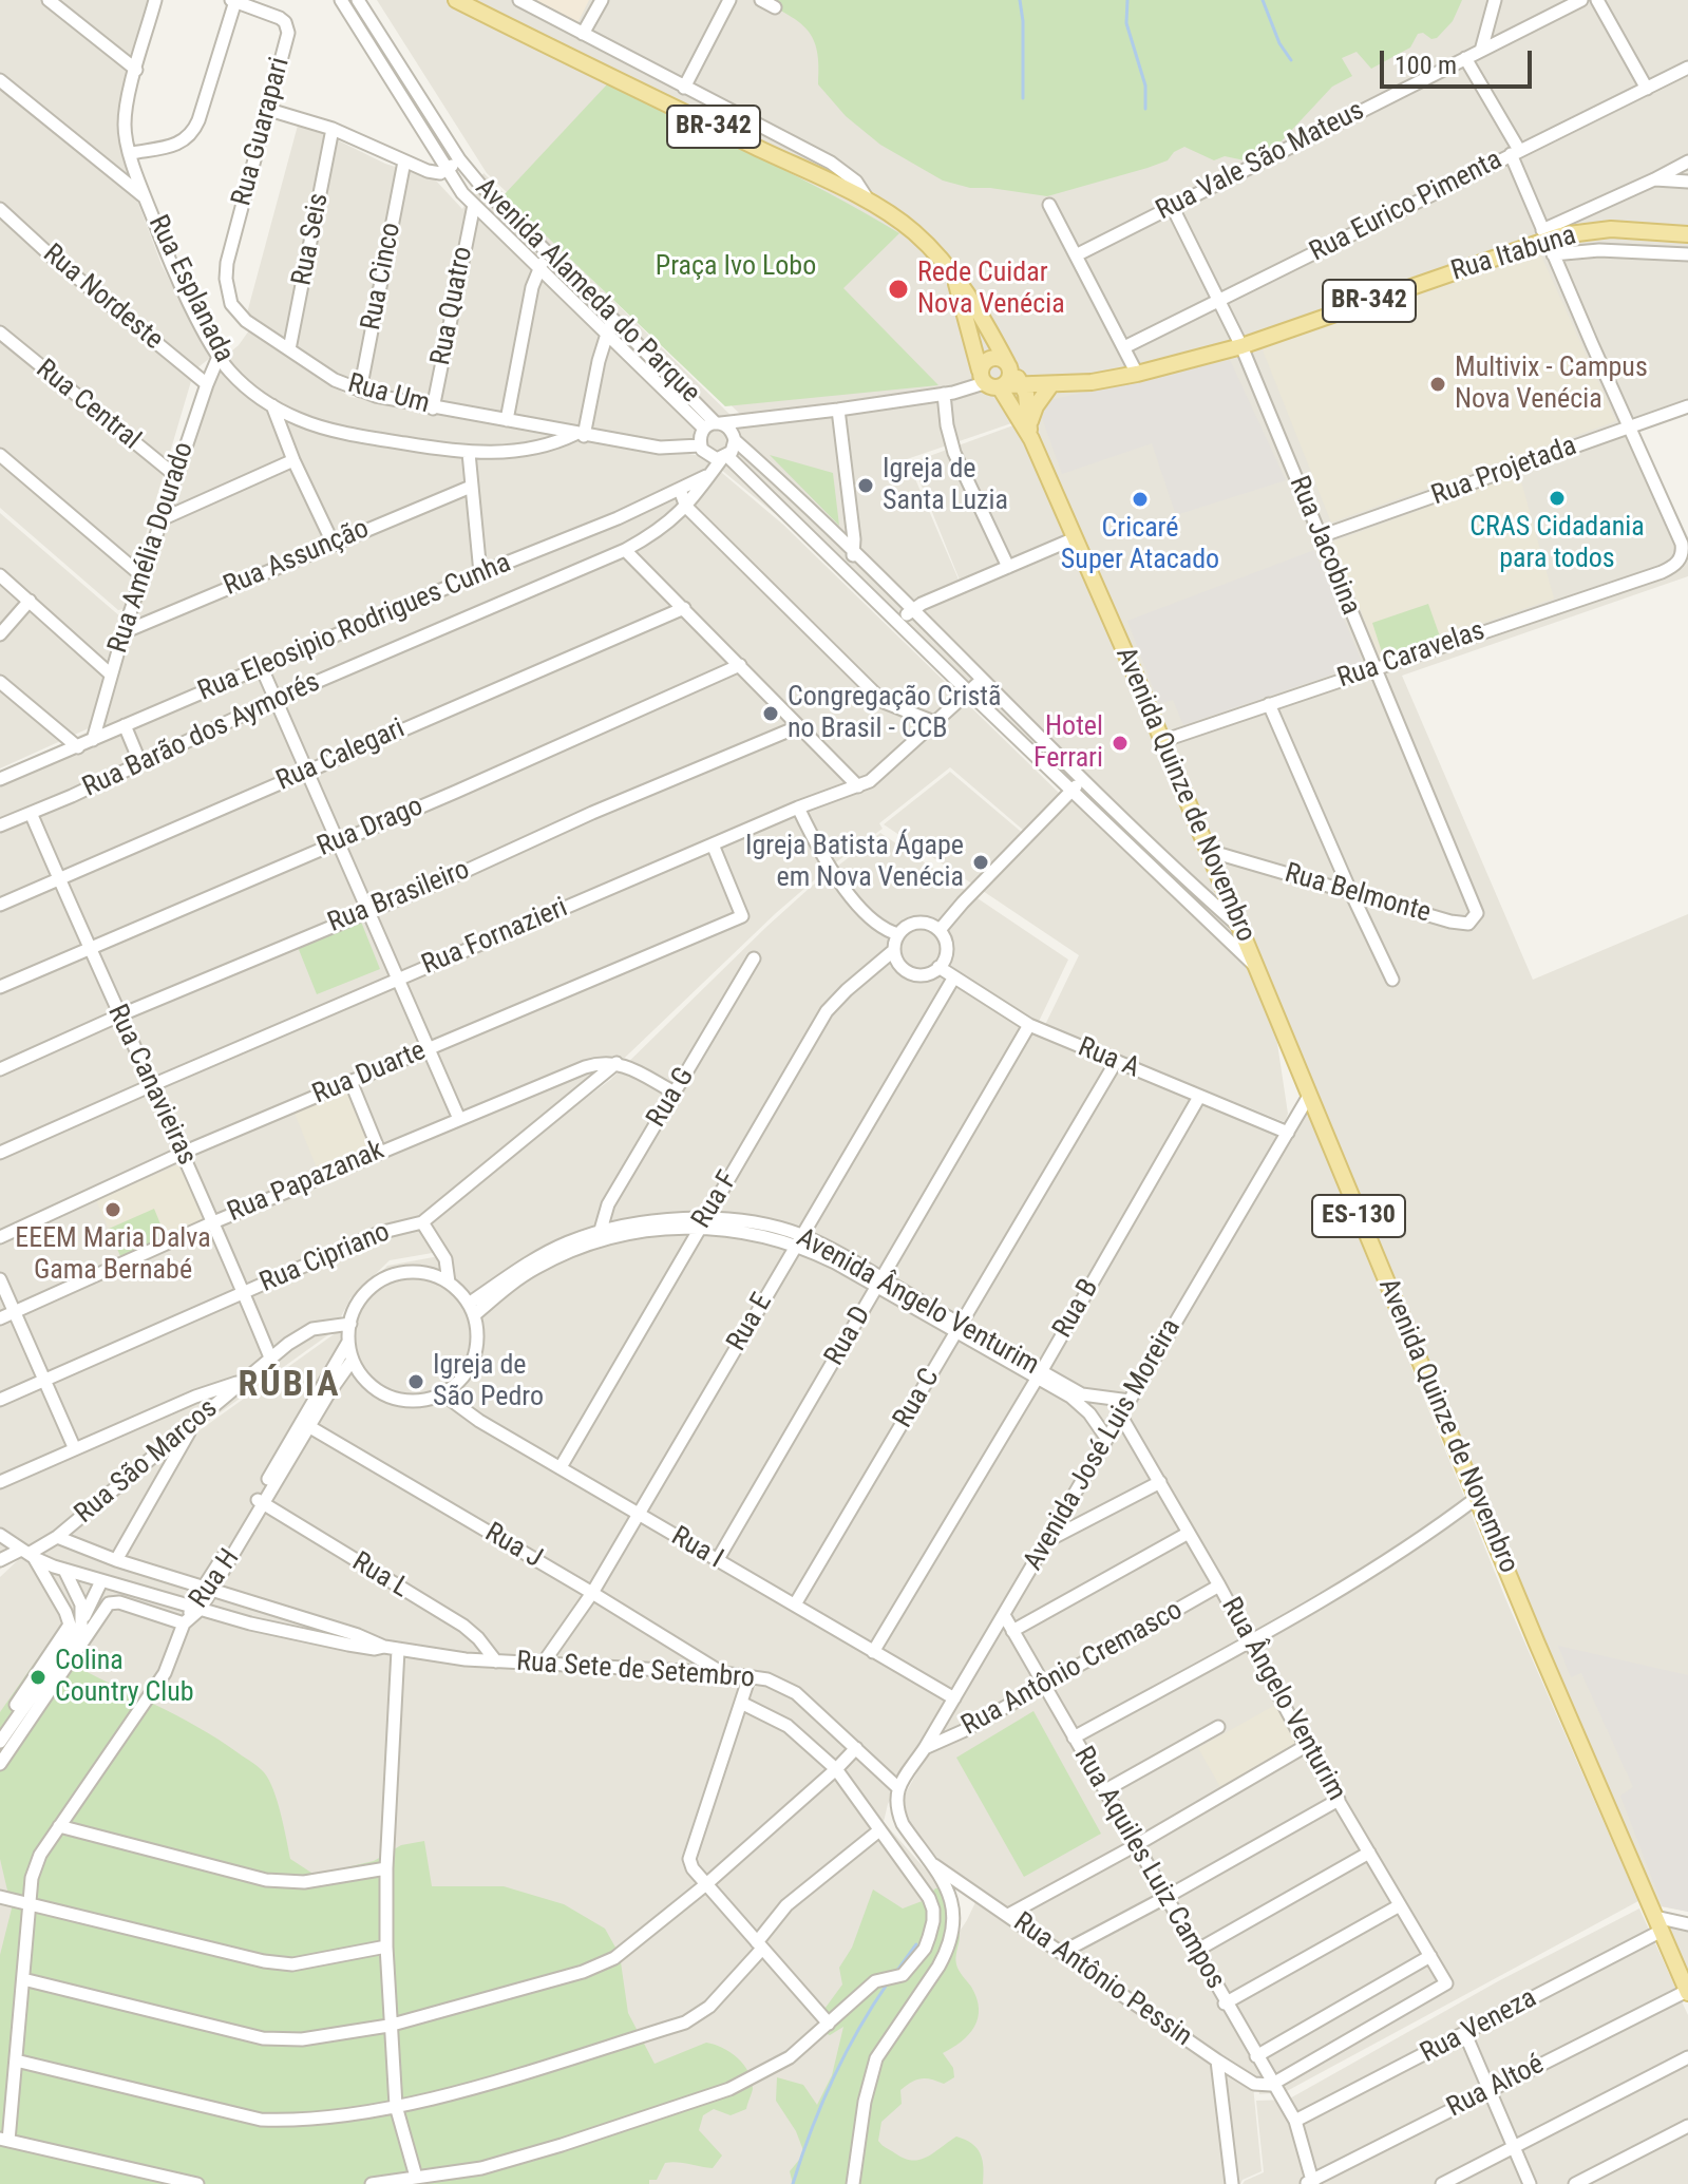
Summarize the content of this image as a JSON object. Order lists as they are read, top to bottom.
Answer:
{
  "streets": {
    "main road": [
      "BR-342",
      "Rua Itabuna",
      "Avenida Quinze de Novembro",
      "ES-130"
    ],
    "street": [
      "Rua Guarapari",
      "Rua Vale São Mateus",
      "Rua Eurico Pimenta",
      "Rua Seis",
      "Rua Cinco",
      "Rua Esplanada",
      "Avenida Alameda do Parque",
      "Rua Nordeste",
      "Rua Quatro",
      "Rua Um",
      "Rua Central",
      "Rua Projetada",
      "Rua Jacobina",
      "Rua Amélia Dourado",
      "Rua Assunção",
      "Rua Eleosipio Rodrigues Cunha",
      "Rua Caravelas",
      "Rua Barão dos Aymorés",
      "Rua Calegari",
      "Rua Drago",
      "Rua Belmonte",
      "Rua Brasileiro",
      "Rua Fornazieri",
      "Rua A",
      "Rua Duarte",
      "Rua Canavieiras",
      "Rua G",
      "Rua Papazanak",
      "Rua F",
      "Rua Cipriano",
      "Avenida Ângelo Venturim",
      "Rua B",
      "Rua E",
      "Rua D",
      "Rua C",
      "Avenida José Luis Moreira",
      "Rua São Marcos",
      "Rua J",
      "Rua I",
      "Rua L",
      "Rua H",
      "Rua Antônio Cremasco",
      "Rua Sete de Setembro",
      "Rua Ângelo Venturim",
      "Rua Aquiles Luiz Campos",
      "Rua Antônio Pessin",
      "Rua Veneza",
      "Rua Altoé"
    ]
  },
  "crossings": [
    ["BR-342", "Rua Itabuna"],
    ["BR-342", "Avenida Alameda do Parque"],
    ["BR-342", "ES-130"],
    ["Rua Guarapari", "Avenida Alameda do Parque"],
    ["Rua Guarapari", "Rua Um"],
    ["Rua Vale São Mateus", "Rua Jacobina"],
    ["Rua Eurico Pimenta", "Rua Jacobina"],
    ["Rua Seis", "Avenida Alameda do Parque"],
    ["Rua Seis", "Rua Um"],
    ["Rua Itabuna", "Rua Jacobina"],
    ["Rua Cinco", "Avenida Alameda do Parque"],
    ["Rua Cinco", "Rua Um"],
    ["Rua Esplanada", "Rua Um"],
    ["Rua Esplanada", "Rua Amélia Dourado"],
    ["Avenida Alameda do Parque", "Rua Quatro"],
    ["Avenida Alameda do Parque", "Rua Um"],
    ["Avenida Alameda do Parque", "Rua Eleosipio Rodrigues Cunha"],
    ["Avenida Alameda do Parque", "Rua Barão dos Aymorés"],
    ["Avenida Alameda do Parque", "Avenida Quinze de Novembro"],
    ["Avenida Alameda do Parque", "Rua Fornazieri"],
    ["Rua Nordeste", "Rua Amélia Dourado"],
    ["Rua Quatro", "Rua Um"],
    ["Rua Central", "Rua Amélia Dourado"],
    ["Rua Projetada", "Rua Jacobina"],
    ["Rua Projetada", "Rua Caravelas"],
    ["Rua Jacobina", "Rua Caravelas"],
    ["Rua Jacobina", "Rua Belmonte"],
    ["Rua Amélia Dourado", "Rua Assunção"],
    ["Rua Amélia Dourado", "Rua Eleosipio Rodrigues Cunha"],
    ["Rua Eleosipio Rodrigues Cunha", "Rua Barão dos Aymorés"],
    ["Rua Caravelas", "Avenida Quinze de Novembro"],
    ["Rua Barão dos Aymorés", "Rua Canavieiras"],
    ["Rua Calegari", "Rua Canavieiras"],
    ["Avenida Quinze de Novembro", "Rua Belmonte"],
    ["Avenida Quinze de Novembro", "ES-130"],
    ["Avenida Quinze de Novembro", "Avenida José Luis Moreira"],
    ["Avenida Quinze de Novembro", "Rua Veneza"],
    ["Avenida Quinze de Novembro", "Rua Altoé"],
    ["Rua Drago", "Rua Canavieiras"],
    ["Rua Brasileiro", "Rua Canavieiras"],
    ["Rua Fornazieri", "Rua Duarte"],
    ["Rua Fornazieri", "Rua Canavieiras"],
    ["Rua A", "Rua F"],
    ["Rua A", "Rua B"],
    ["Rua A", "Rua E"],
    ["Rua A", "Rua D"],
    ["Rua A", "Rua C"],
    ["Rua A", "Avenida José Luis Moreira"],
    ["Rua Duarte", "Rua Canavieiras"],
    ["Rua Canavieiras", "Rua Papazanak"],
    ["Rua Canavieiras", "Rua Cipriano"],
    ["Rua Canavieiras", "Rua São Marcos"],
    ["Rua G", "Avenida Ângelo Venturim"],
    ["Rua Papazanak", "Rua Cipriano"],
    ["Rua F", "Avenida Ângelo Venturim"],
    ["Rua F", "Rua I"],
    ["Avenida Ângelo Venturim", "Rua B"],
    ["Avenida Ângelo Venturim", "Rua E"],
    ["Avenida Ângelo Venturim", "Rua D"],
    ["Avenida Ângelo Venturim", "Rua C"],
    ["Avenida Ângelo Venturim", "Avenida José Luis Moreira"],
    ["Avenida Ângelo Venturim", "Rua São Marcos"],
    ["Avenida Ângelo Venturim", "Rua I"],
    ["Avenida Ângelo Venturim", "Rua H"],
    ["Rua B", "Rua I"],
    ["Rua E", "Rua J"],
    ["Rua E", "Rua I"],
    ["Rua E", "Rua Sete de Setembro"],
    ["Rua D", "Rua I"],
    ["Rua C", "Rua I"],
    ["Avenida José Luis Moreira", "Rua I"],
    ["Avenida José Luis Moreira", "Rua Antônio Cremasco"],
    ["Avenida José Luis Moreira", "Rua Sete de Setembro"],
    ["Avenida José Luis Moreira", "Rua Ângelo Venturim"],
    ["Avenida José Luis Moreira", "Rua Aquiles Luiz Campos"],
    ["Rua São Marcos", "Rua I"],
    ["Rua São Marcos", "Rua H"],
    ["Rua São Marcos", "Rua Sete de Setembro"],
    ["Rua J", "Rua H"],
    ["Rua J", "Rua Sete de Setembro"],
    ["Rua I", "Rua H"],
    ["Rua L", "Rua H"],
    ["Rua L", "Rua Sete de Setembro"],
    ["Rua H", "Rua Sete de Setembro"],
    ["Rua Antônio Cremasco", "Rua Ângelo Venturim"],
    ["Rua Antônio Cremasco", "Rua Aquiles Luiz Campos"],
    ["Rua Ângelo Venturim", "Rua Aquiles Luiz Campos"],
    ["Rua Ângelo Venturim", "Rua Antônio Pessin"],
    ["Rua Aquiles Luiz Campos", "Rua Antônio Pessin"],
    ["Rua Aquiles Luiz Campos", "Rua Veneza"]
  ],
  "districts": ["RÚBIA"],
  "parks": ["Praça Ivo Lobo"],
  "places": [
    "Rede Cuidar Nova Venécia",
    "Multivix - Campus Nova Venécia",
    "Igreja de Santa Luzia",
    "CRAS Cidadania para todos",
    "Cricaré Super Atacado",
    "Congregação Cristã no Brasil - CCB",
    "Hotel Ferrari",
    "Igreja Batista Ágape em Nova Venécia",
    "EEEM Maria Dalva Gama Bernabé",
    "Igreja de São Pedro",
    "Colina Country Club"
  ],
  "scale_bar": "100 m"
}
